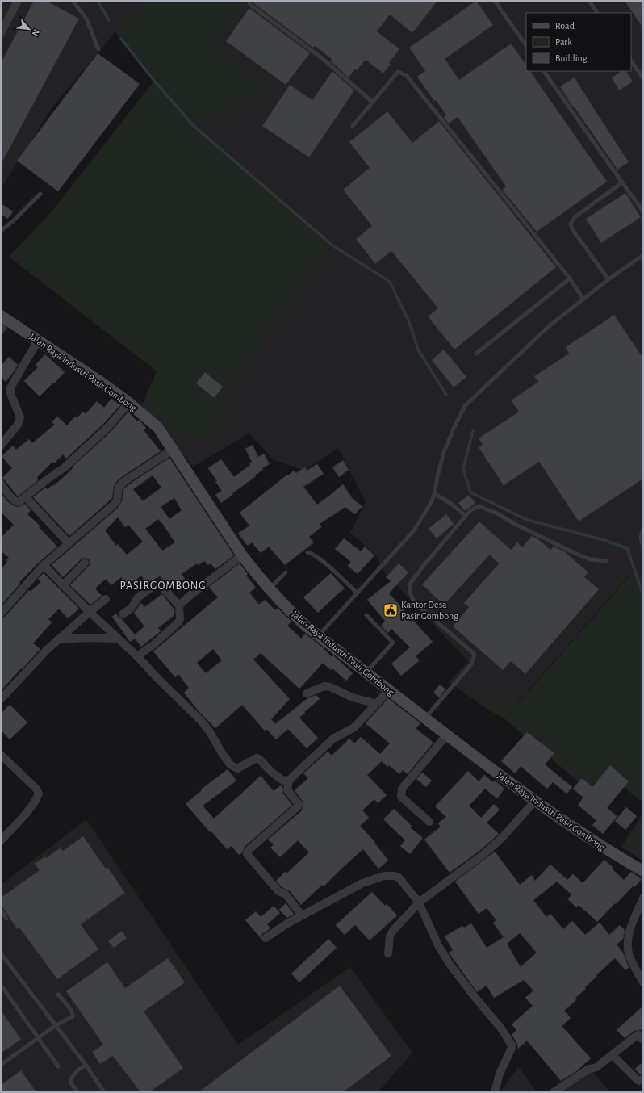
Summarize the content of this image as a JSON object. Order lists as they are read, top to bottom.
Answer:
{
  "streets": {
    "main road": ["Jalan Raya Industri Pasir Gombong"]
  },
  "districts": ["PASIRGOMBONG"],
  "places": {
    "public building": ["Kantor Desa Pasir Gombong"]
  },
  "legend": ["Road", "Park", "Building"],
  "north": "bottom right"
}
